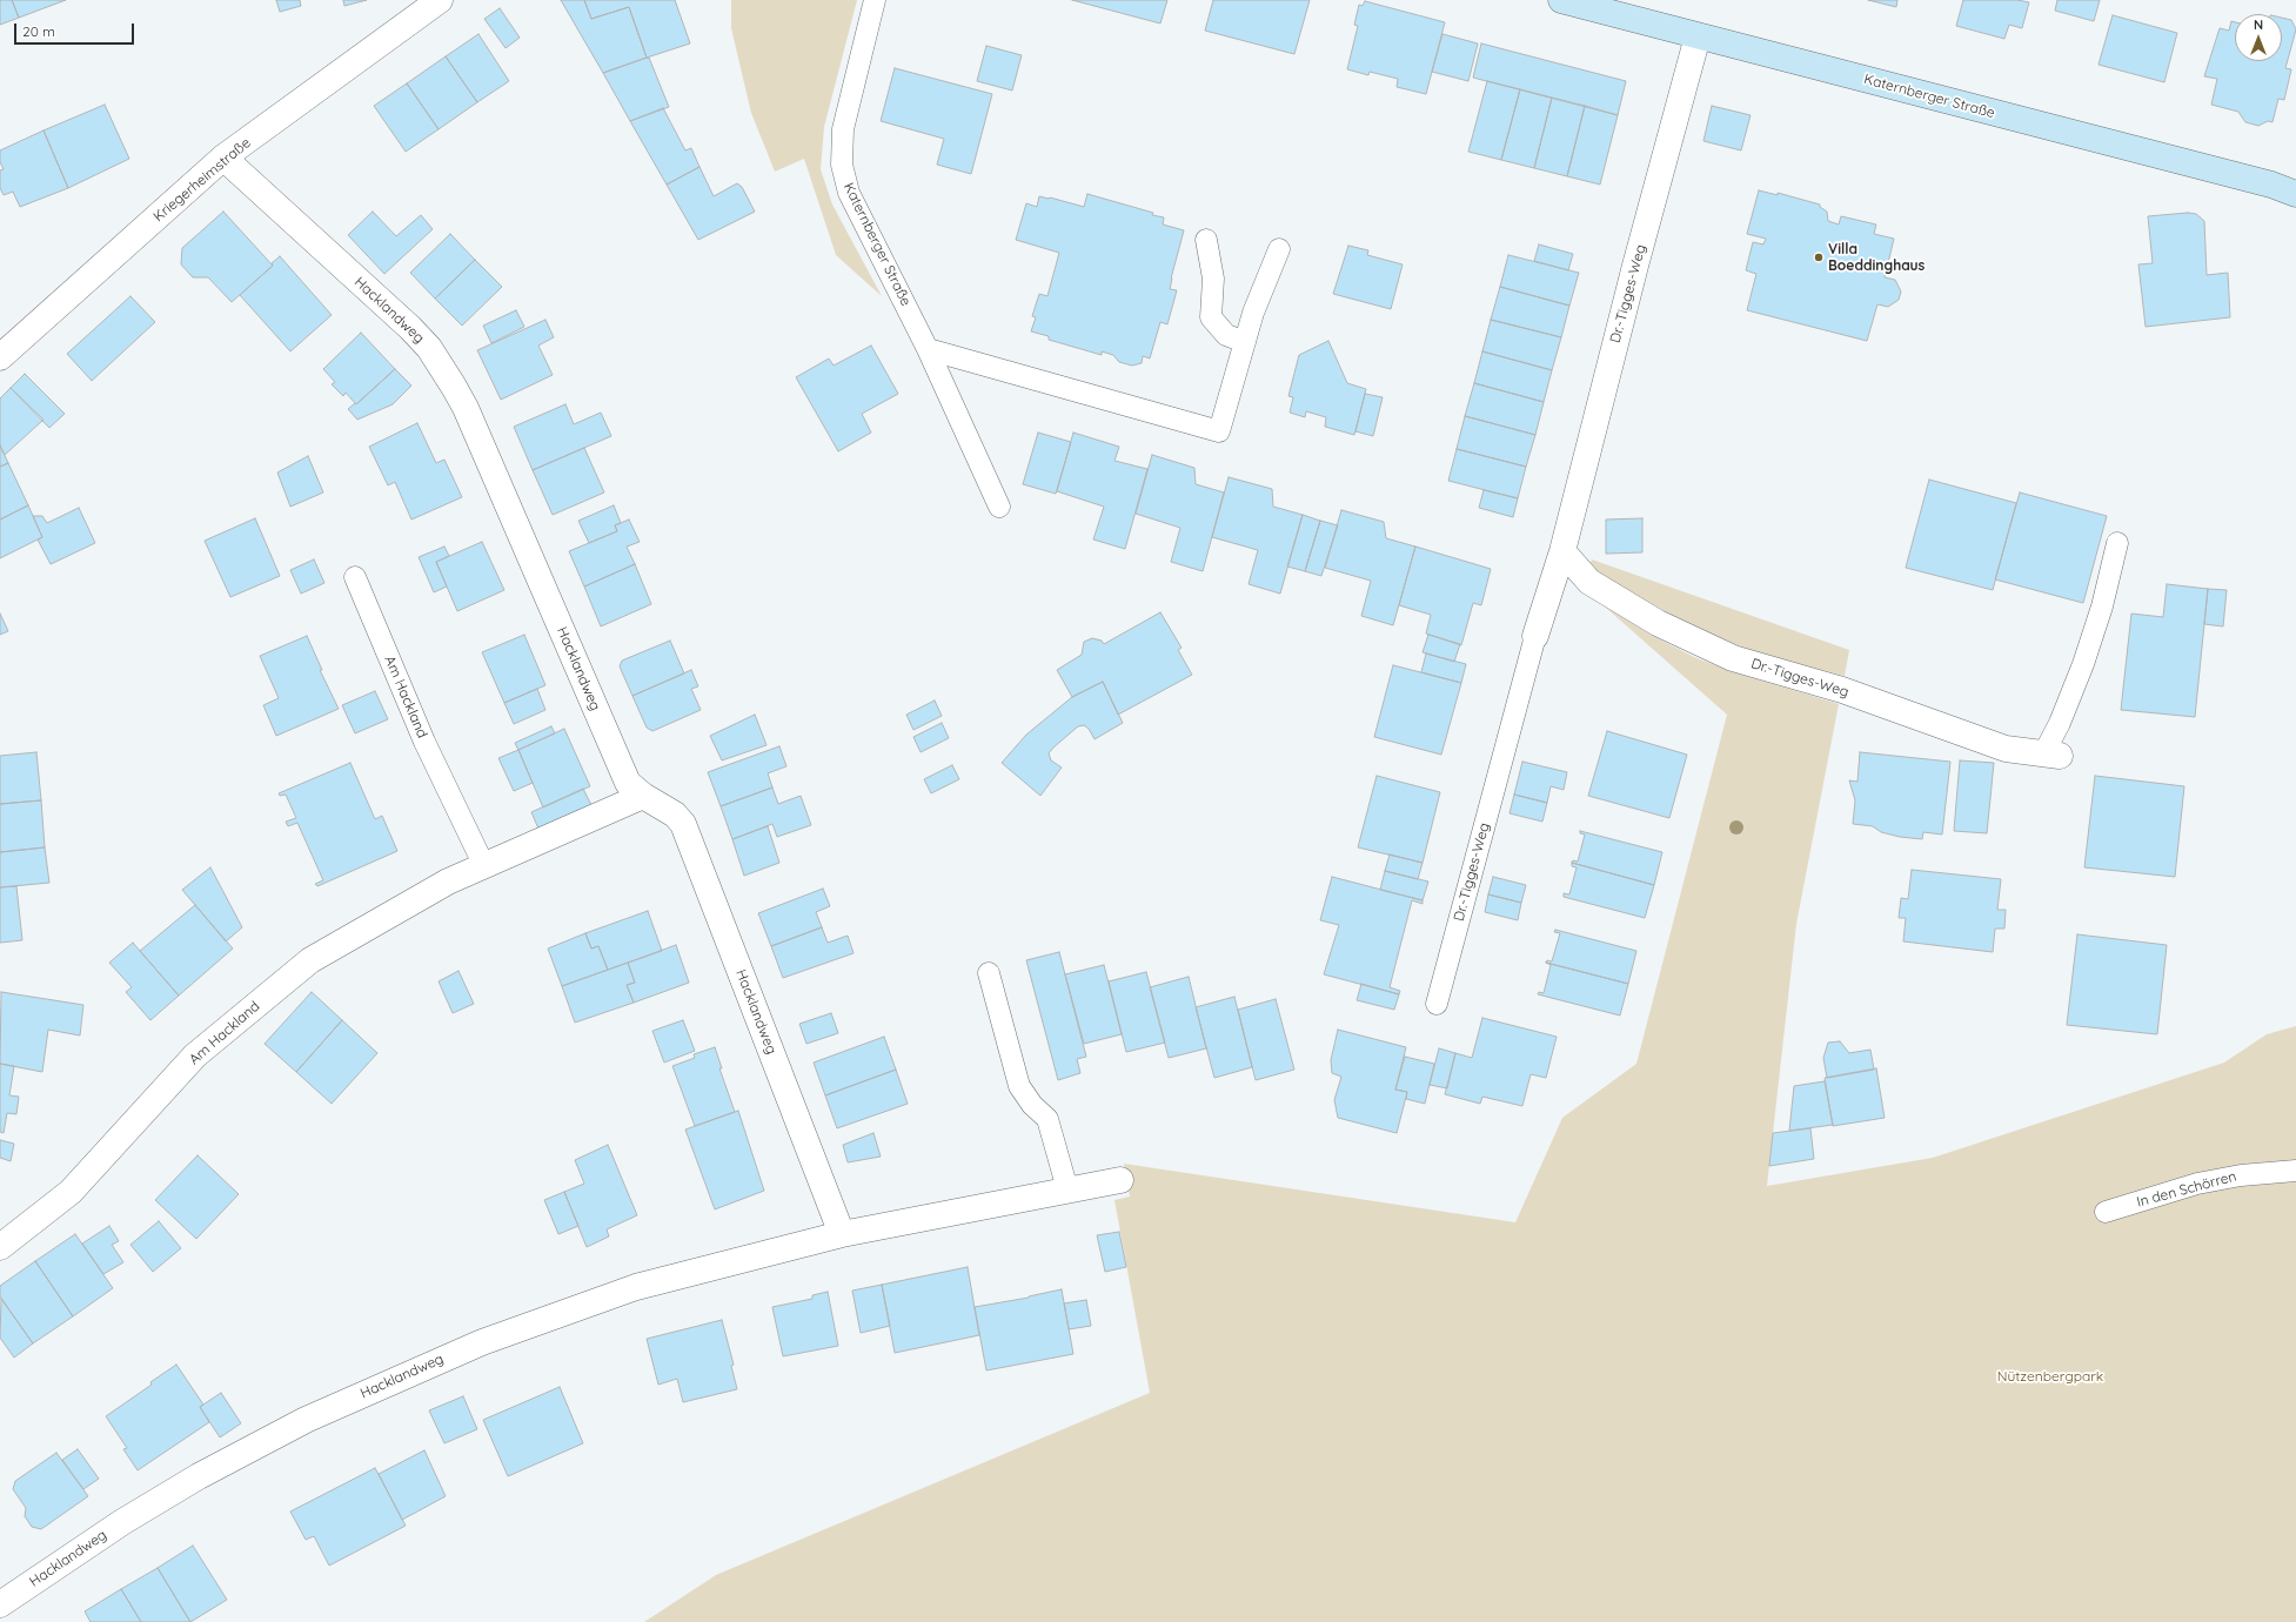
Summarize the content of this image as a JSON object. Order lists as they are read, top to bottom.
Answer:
{
  "streets": {
    "street": [
      "Katernberger Straße",
      "Kriegerheimstraße",
      "Dr.-Tigges-Weg",
      "Hacklandweg",
      "Am Hackland"
    ],
    "lane": ["In den Schörren"]
  },
  "crossings": [
    ["Katernberger Straße", "Dr.-Tigges-Weg"],
    ["Kriegerheimstraße", "Hacklandweg"],
    ["Hacklandweg", "Am Hackland"]
  ],
  "parks": ["Nützenbergpark"],
  "places": ["Villa Boeddinghaus"],
  "scale_bar": "20 m",
  "north": "top"
}
